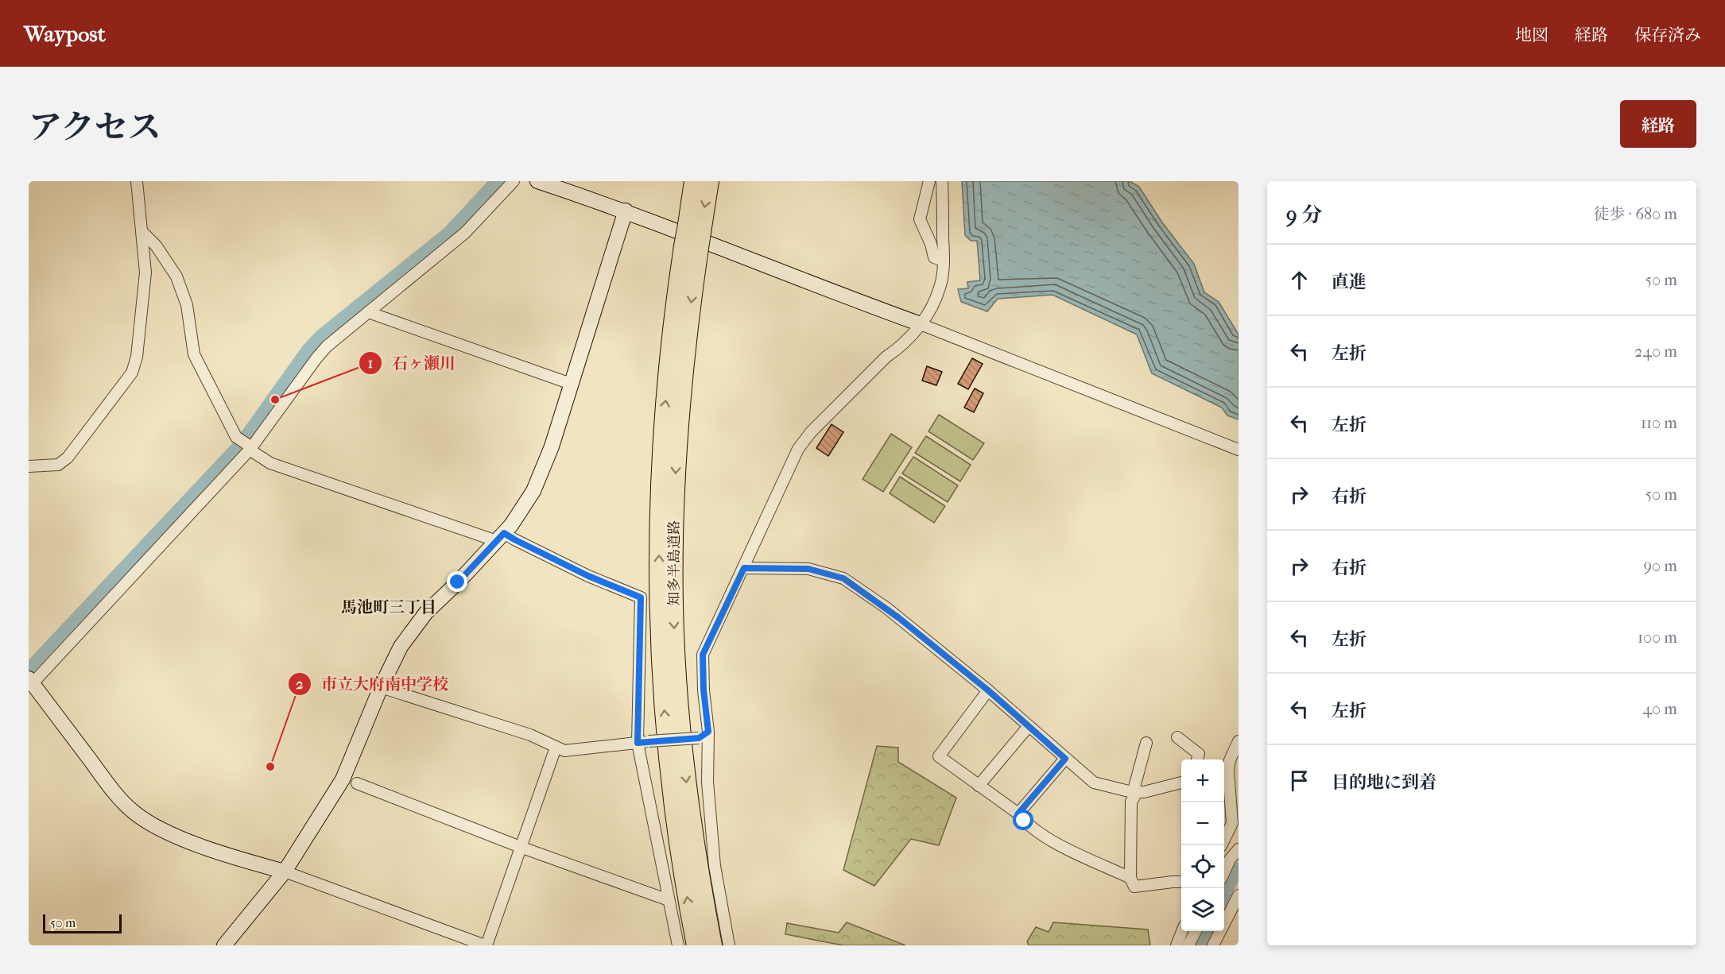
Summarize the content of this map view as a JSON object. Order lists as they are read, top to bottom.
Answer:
{
  "streets": {
    "highway": ["知多半島道路"]
  },
  "districts": ["馬池町三丁目"],
  "places": ["石ヶ瀬川", "市立大府南中学校"],
  "scale_bar": "50 m",
  "page": {
    "header": "Waypost",
    "nav": ["地図", "経路", "保存済み"],
    "title": "アクセス",
    "buttons": "経路",
    "heading": ["9 分", "徒歩 · 680 m"],
    "list": [
      ["直進", "50 m"],
      ["左折", "240 m"],
      ["左折", "110 m"],
      ["右折", "50 m"],
      ["右折", "90 m"],
      ["左折", "100 m"],
      ["左折", "40 m"],
      "目的地に到着"
    ],
    "map_buttons": ["+", "−"],
    "scale": "50 m"
  }
}
